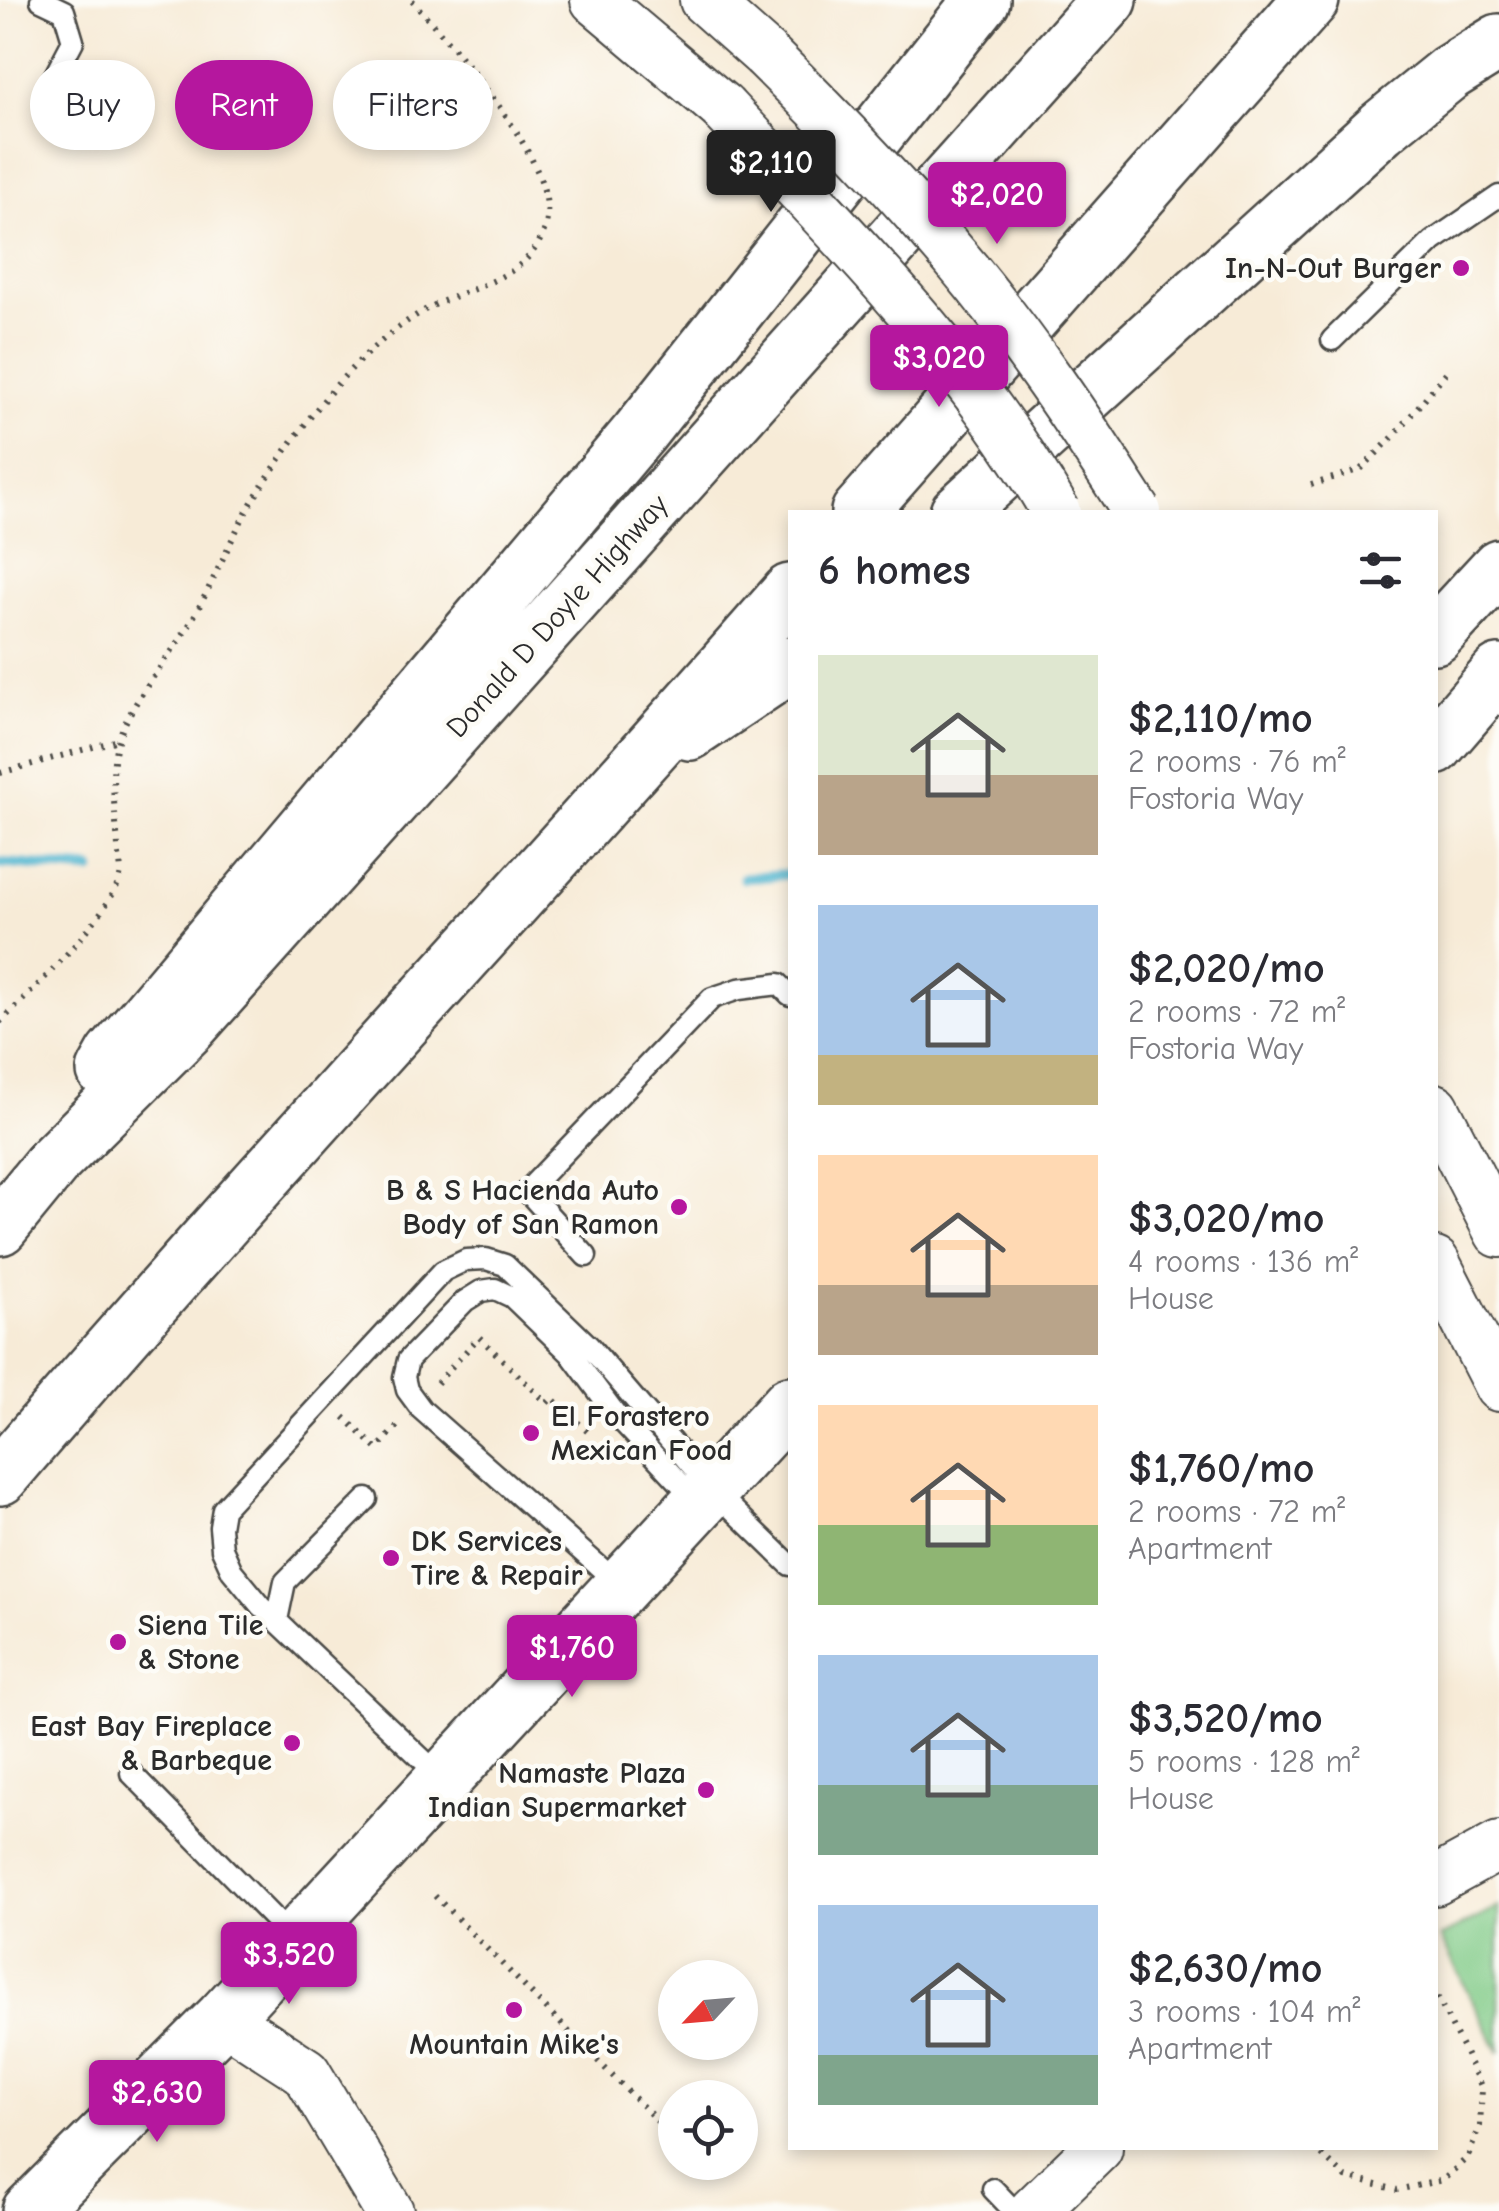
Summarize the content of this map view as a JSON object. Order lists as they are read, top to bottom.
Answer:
{
  "streets": {
    "main road": ["Donald D Doyle Highway"]
  },
  "places": [
    "In-N-Out Burger",
    "B & S Hacienda Auto Body of San Ramon",
    "El Forastero Mexican Food",
    "DK Services Tire & Repair",
    "Siena Tile & Stone",
    "East Bay Fireplace & Barbeque",
    "Namaste Plaza Indian Supermarket",
    "Mountain Mike's"
  ],
  "north": "bottom left",
  "page": {
    "chip": ["Buy", "Rent", "Filters"],
    "price": [
      "$2,110",
      "$2,020",
      "$3,020",
      "$1,760",
      "$3,520",
      "$2,630"
    ],
    "heading": "6 homes",
    "list": [
      {
        "name": "$2,110/mo",
        "note": "2 rooms · 76 m² · Fostoria Way"
      },
      {
        "name": "$2,020/mo",
        "note": "2 rooms · 72 m² · Fostoria Way"
      },
      {
        "name": "$3,020/mo",
        "note": "4 rooms · 136 m² · House"
      },
      {
        "name": "$1,760/mo",
        "note": "2 rooms · 72 m² · Apartment"
      },
      {
        "name": "$3,520/mo",
        "note": "5 rooms · 128 m² · House"
      },
      {
        "name": "$2,630/mo",
        "note": "3 rooms · 104 m² · Apartment"
      }
    ]
  }
}
